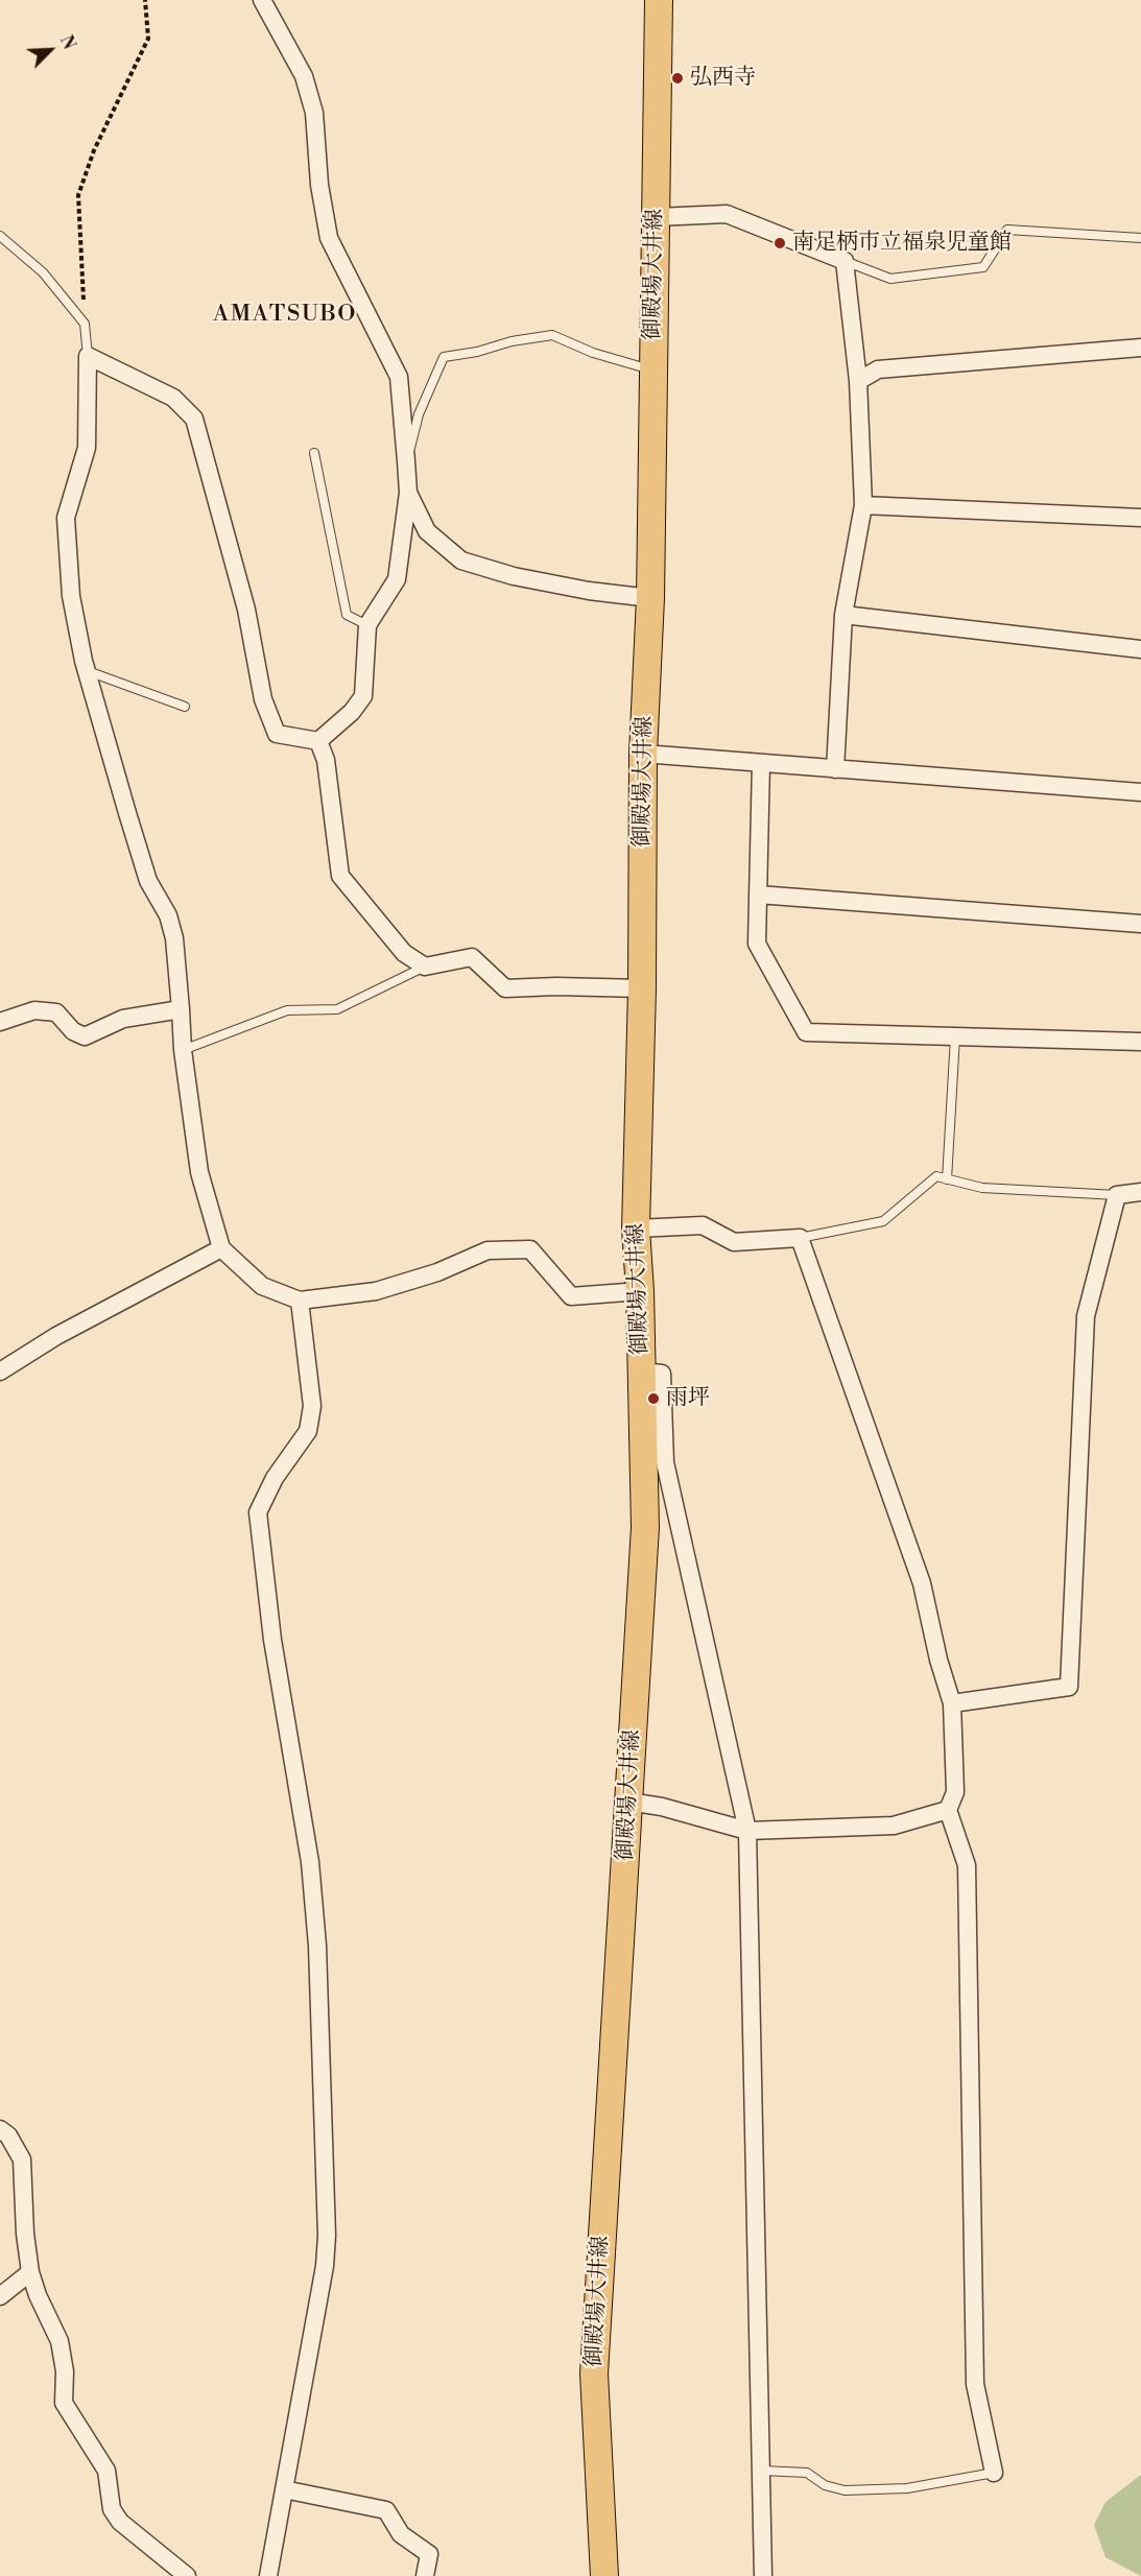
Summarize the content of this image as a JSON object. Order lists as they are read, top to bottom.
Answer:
{
  "streets": {
    "main road": ["御殿場大井線"]
  },
  "districts": ["AMATSUBO"],
  "places": ["弘西寺", "南足柄市立福泉児童館", "雨坪"],
  "north": "top right"
}
